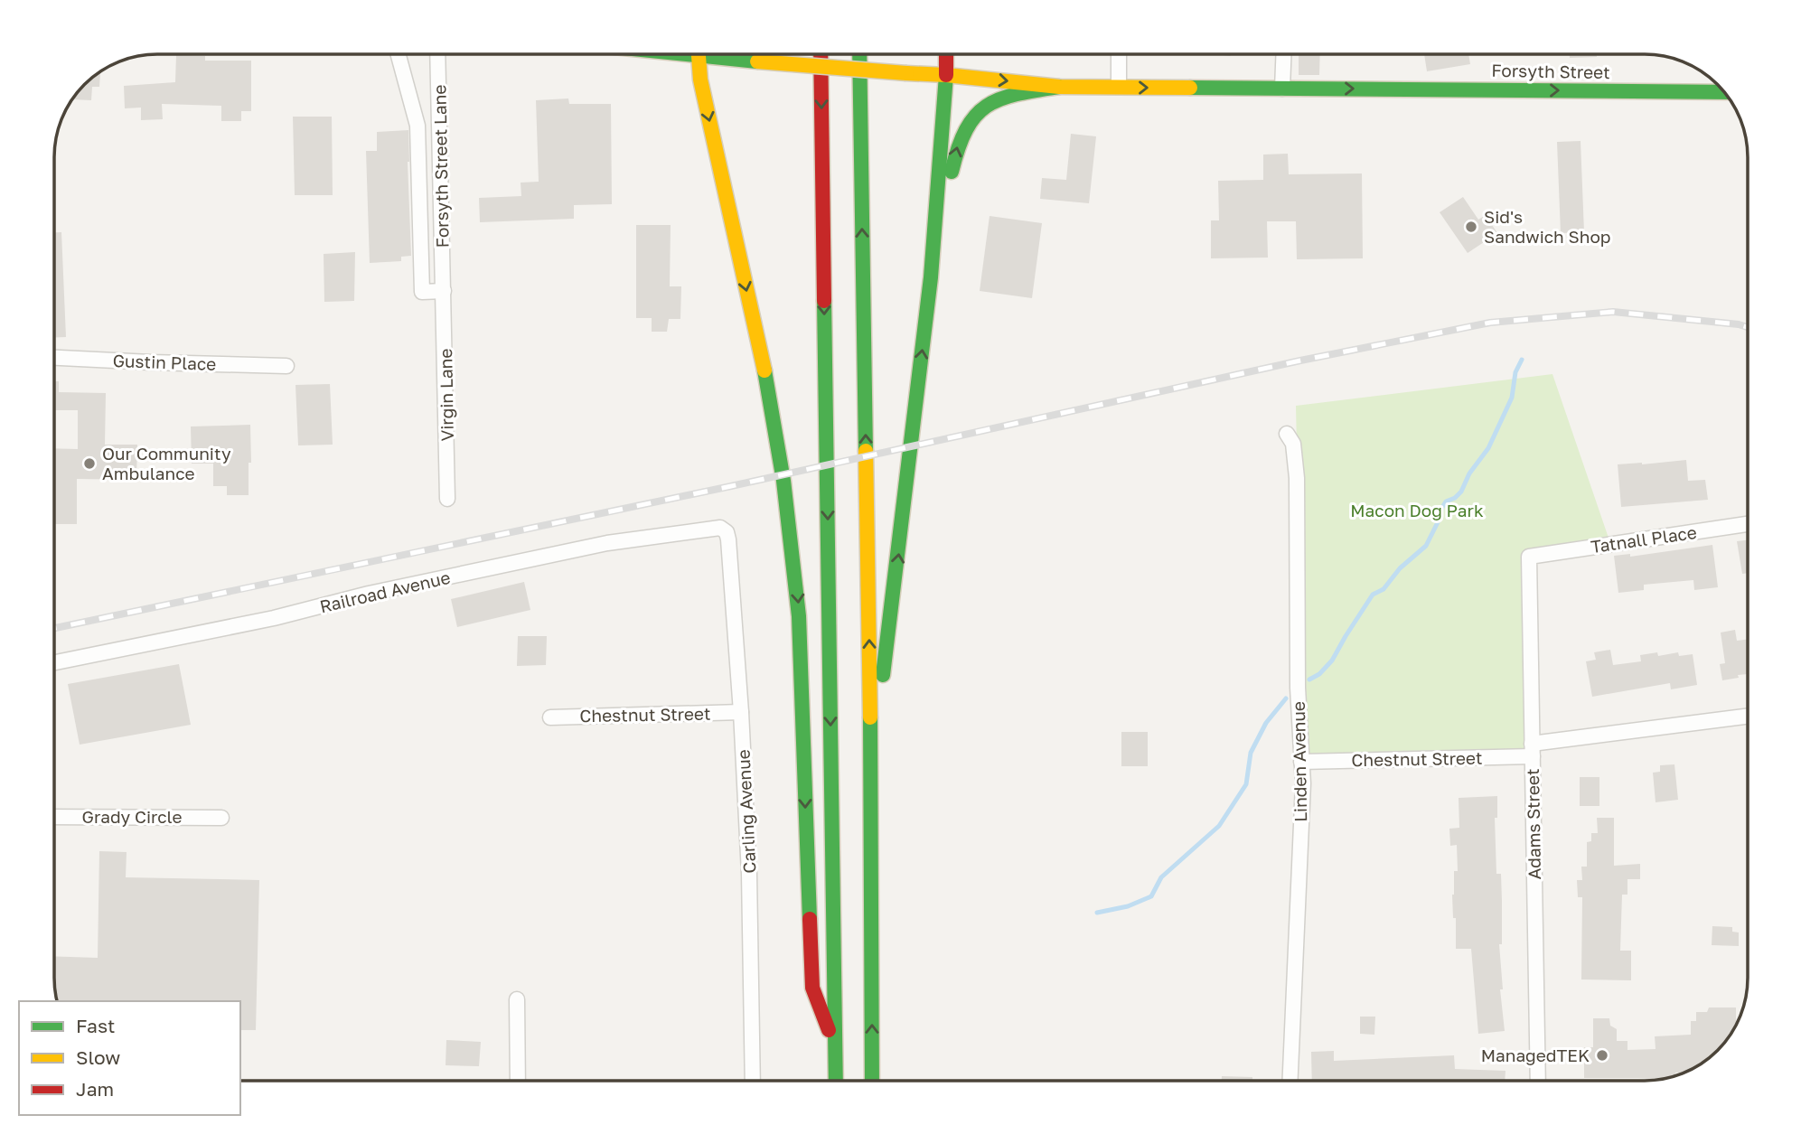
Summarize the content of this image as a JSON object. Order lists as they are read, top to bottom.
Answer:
{
  "streets": {
    "main road": ["Forsyth Street"],
    "street": [
      "Forsyth Street Lane",
      "Gustin Place",
      "Virgin Lane",
      "Tatnall Place",
      "Railroad Avenue",
      "Chestnut Street",
      "Linden Avenue",
      "Carling Avenue",
      "Grady Circle",
      "Adams Street"
    ]
  },
  "crossings": [
    ["Forsyth Street Lane", "Virgin Lane"],
    ["Tatnall Place", "Adams Street"],
    ["Railroad Avenue", "Carling Avenue"],
    ["Chestnut Street", "Linden Avenue"],
    ["Chestnut Street", "Carling Avenue"],
    ["Chestnut Street", "Adams Street"]
  ],
  "one_way": ["Forsyth Street"],
  "parks": ["Macon Dog Park"],
  "places": ["Sid's Sandwich Shop", "Our Community Ambulance", "ManagedTEK"],
  "legend": ["Fast", "Slow", "Jam"]
}
